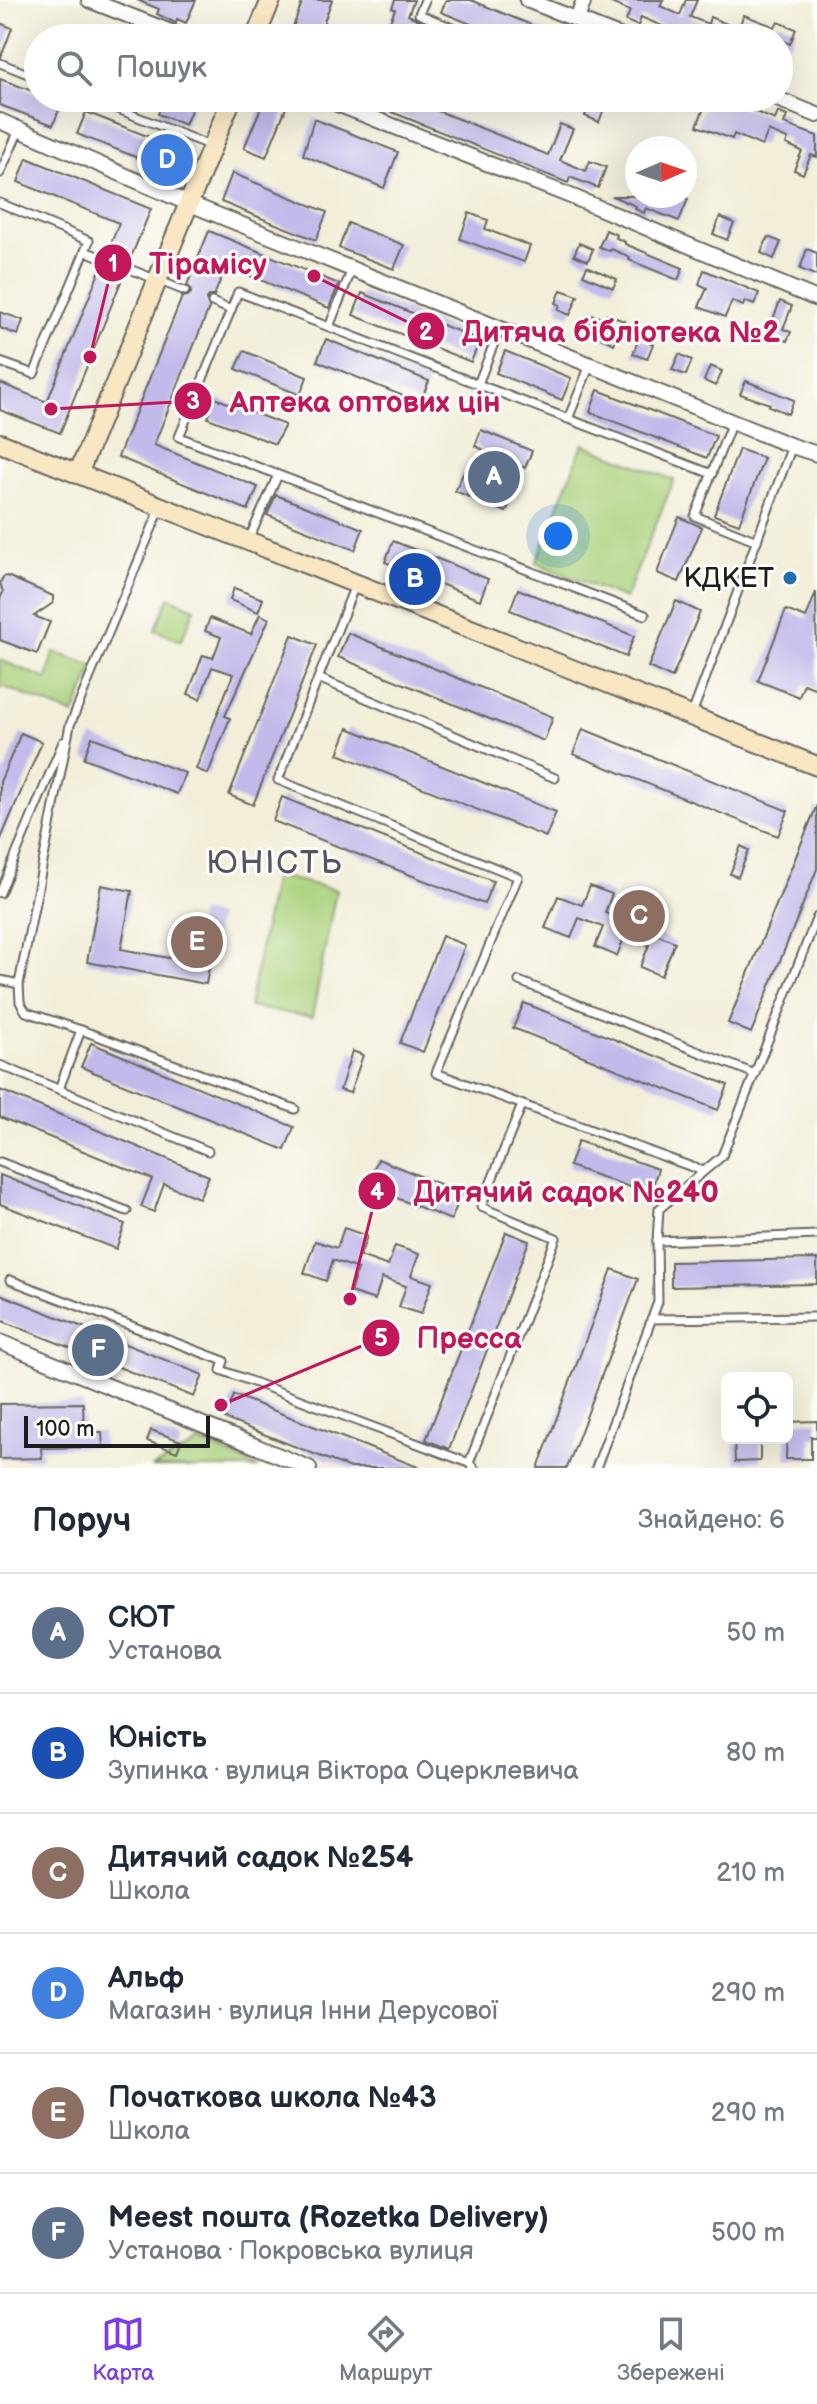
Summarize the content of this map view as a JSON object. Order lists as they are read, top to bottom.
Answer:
{
  "districts": ["ЮНІСТЬ"],
  "places": [
    "Дитяча бібліотека №2",
    "Тірамісу",
    "Аптека оптових цін",
    "КДКЕТ",
    "Дитячий садок №240",
    "Пресса"
  ],
  "scale_bar": "100 m",
  "north": "right",
  "page": {
    "search": "Пошук",
    "pins": [
      "D",
      "A",
      "B",
      "C",
      "E",
      "F"
    ],
    "scale": "100 m",
    "heading": ["Поруч", "Знайдено: 6"],
    "list": [
      {
        "mark": "A",
        "name": "СЮТ",
        "note": "Установа",
        "value": "50 m"
      },
      {
        "mark": "B",
        "name": "Юність",
        "note": "Зупинка · вулиця Віктора Оцерклевича",
        "value": "80 m"
      },
      {
        "mark": "C",
        "name": "Дитячий садок №254",
        "note": "Школа",
        "value": "210 m"
      },
      {
        "mark": "D",
        "name": "Альф",
        "note": "Магазин · вулиця Інни Дерусової",
        "value": "290 m"
      },
      {
        "mark": "E",
        "name": "Початкова школа №43",
        "note": "Школа",
        "value": "290 m"
      },
      {
        "mark": "F",
        "name": "Meest пошта (Rozetka Delivery)",
        "note": "Установа · Покровська вулиця",
        "value": "500 m"
      }
    ],
    "nav": ["Карта", "Маршрут", "Збережені"]
  }
}
